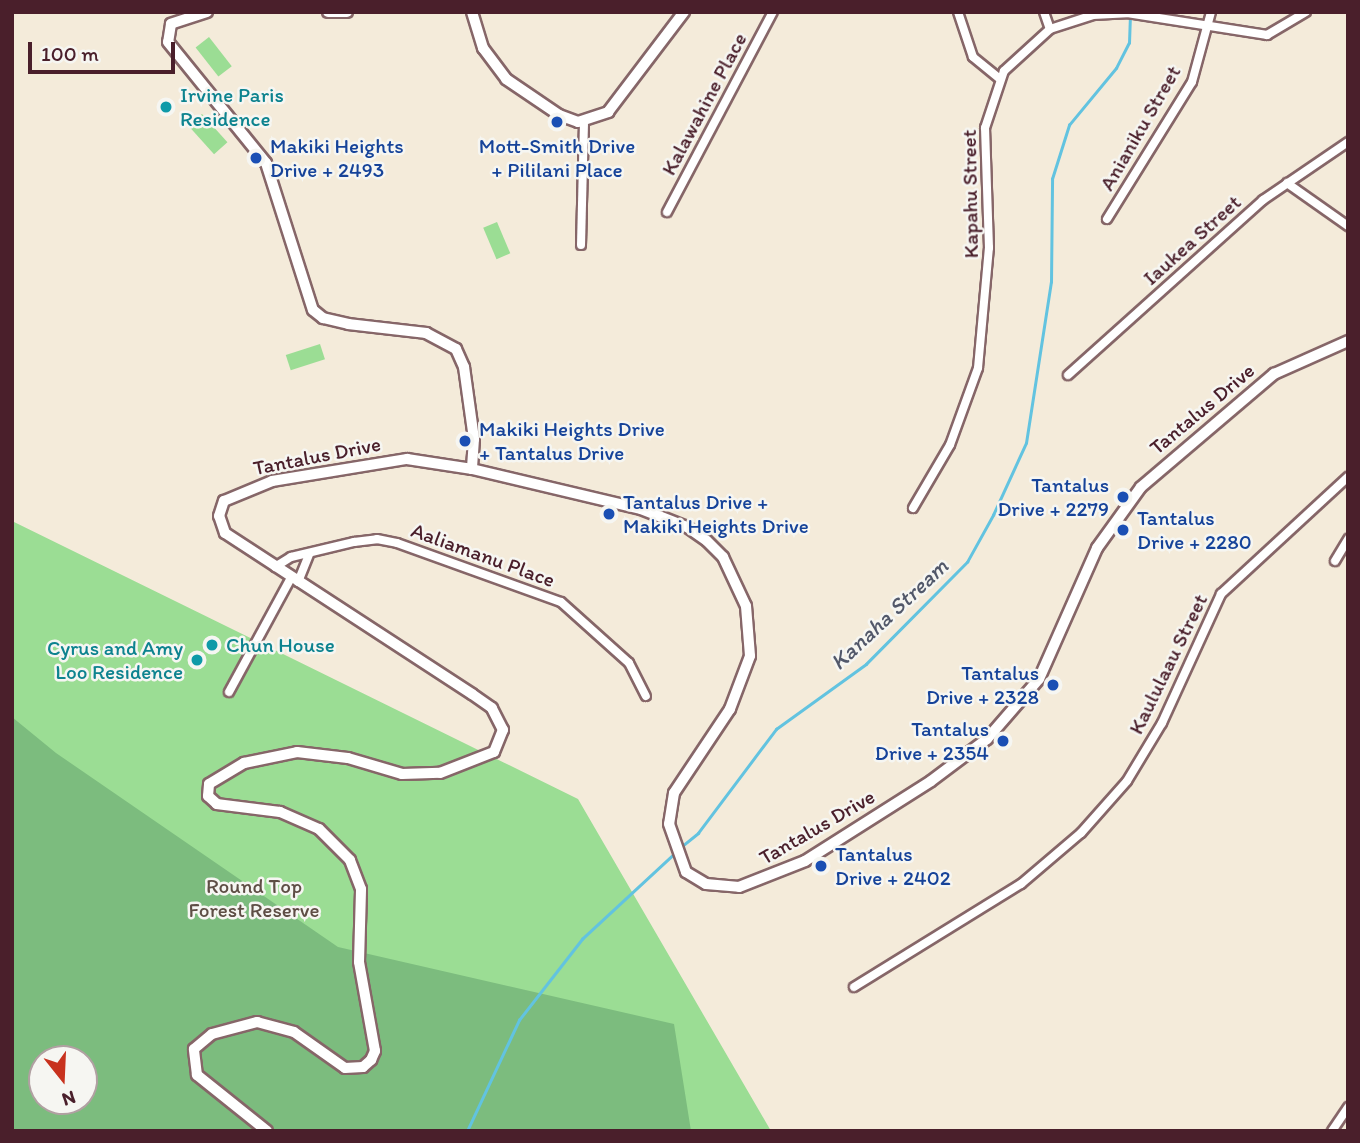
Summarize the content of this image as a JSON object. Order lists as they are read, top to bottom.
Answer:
{
  "streets": {
    "street": [
      "Kalawahine Place",
      "Anianiku Street",
      "Kapahu Street",
      "Iaukea Street",
      "Tantalus Drive",
      "Aaliamanu Place",
      "Kaululaau Street"
    ]
  },
  "crossings": [
    ["Anianiku Street", "Kapahu Street"],
    ["Tantalus Drive", "Aaliamanu Place"]
  ],
  "water": ["Kanaha Stream"],
  "parks": ["Round Top Forest Reserve"],
  "places": [
    "Irvine Paris Residence",
    "Mott-Smith Drive + Pililani Place",
    "Makiki Heights Drive + 2493",
    "Makiki Heights Drive + Tantalus Drive",
    "Tantalus Drive + 2279",
    "Tantalus Drive + Makiki Heights Drive",
    "Tantalus Drive + 2280",
    "Chun House",
    "Cyrus and Amy Loo Residence",
    "Tantalus Drive + 2328",
    "Tantalus Drive + 2354",
    "Tantalus Drive + 2402"
  ],
  "scale_bar": "100 m",
  "north": "bottom"
}
